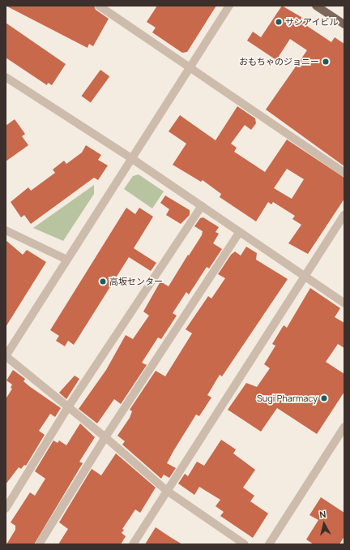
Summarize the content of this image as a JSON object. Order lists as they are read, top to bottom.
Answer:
{
  "places": [
    "サンアイビル",
    "おもちゃのジョニー",
    "高坂センター",
    "Sugi Pharmacy"
  ],
  "north": "top"
}
